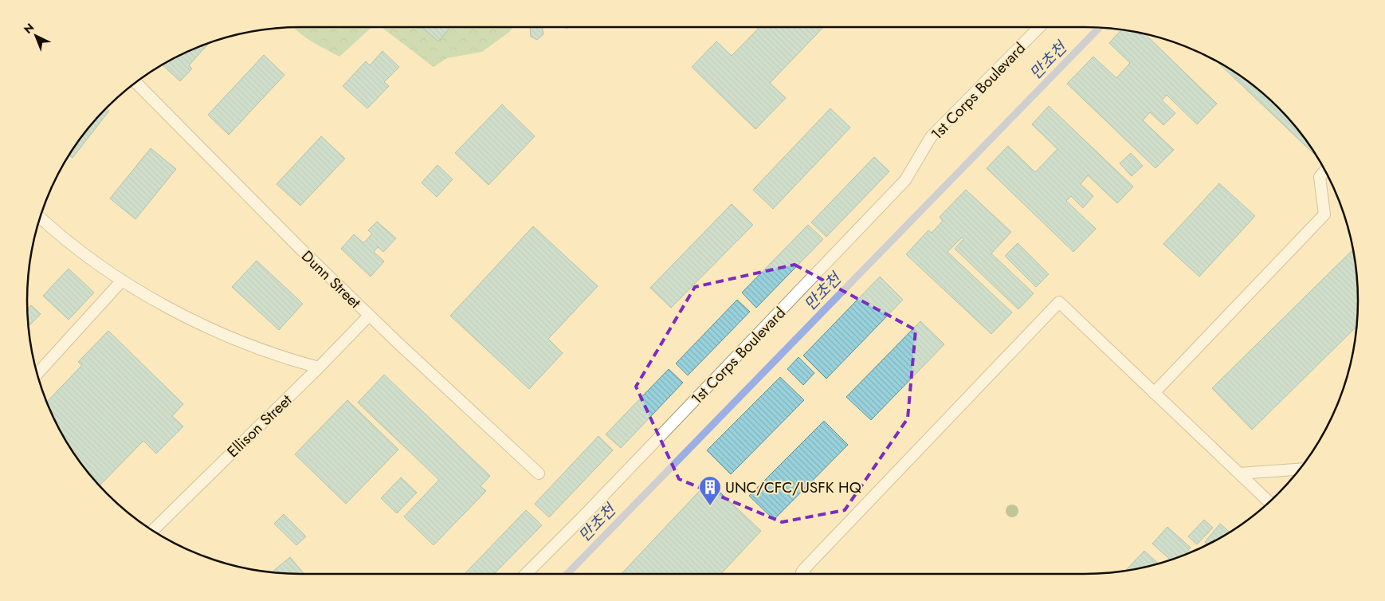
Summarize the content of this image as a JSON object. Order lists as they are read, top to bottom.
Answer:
{
  "streets": {
    "lane": ["1st Corps Boulevard", "Dunn Street", "Ellison Street"]
  },
  "crossings": [
    ["Dunn Street", "Ellison Street"]
  ],
  "water": ["만초천"],
  "places": {
    "building": ["UNC/CFC/USFK HQ"]
  },
  "north": "top left"
}
